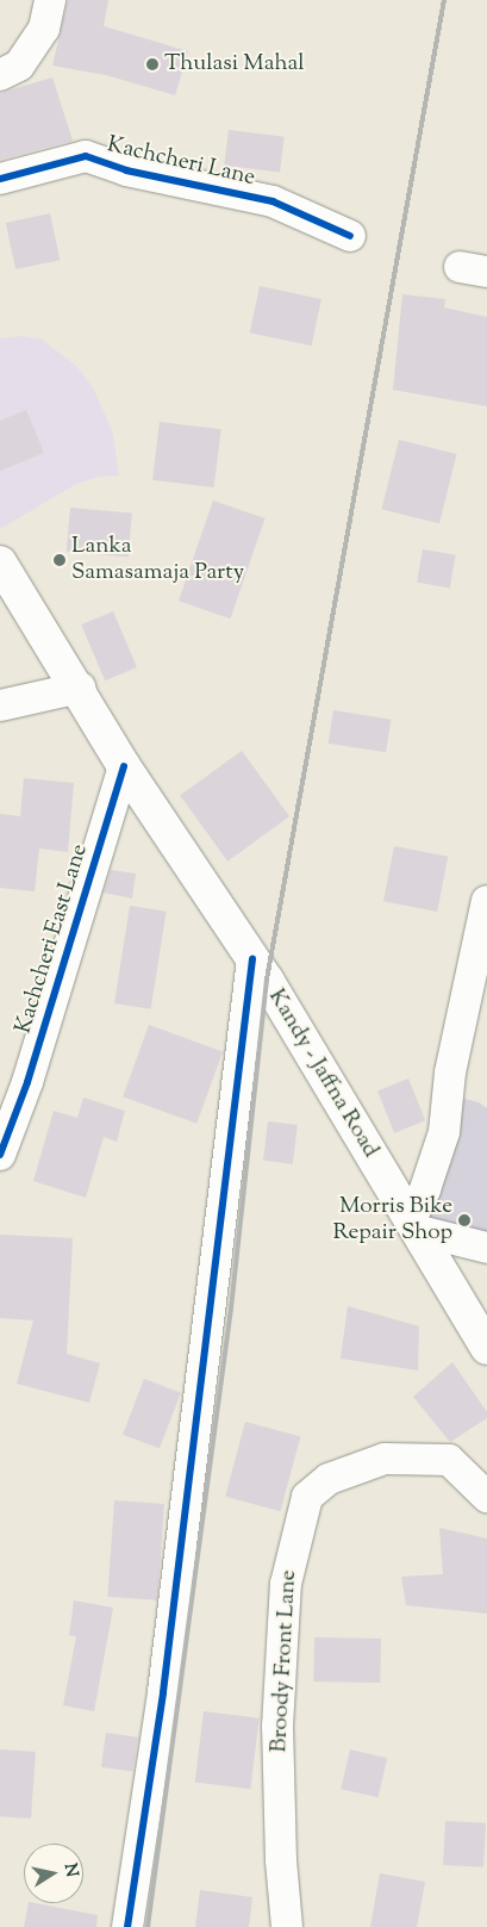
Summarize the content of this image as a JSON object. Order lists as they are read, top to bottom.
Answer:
{
  "streets": {
    "highway": ["Kandy - Jaffna Road"],
    "street": ["Kachcheri Lane", "Kachcheri East Lane", "Broody Front Lane"]
  },
  "crossings": [
    ["Kachcheri East Lane", "Kandy - Jaffna Road"]
  ],
  "places": ["Thulasi Mahal", "Lanka Samasamaja Party", "Morris Bike Repair Shop"],
  "north": "right"
}
